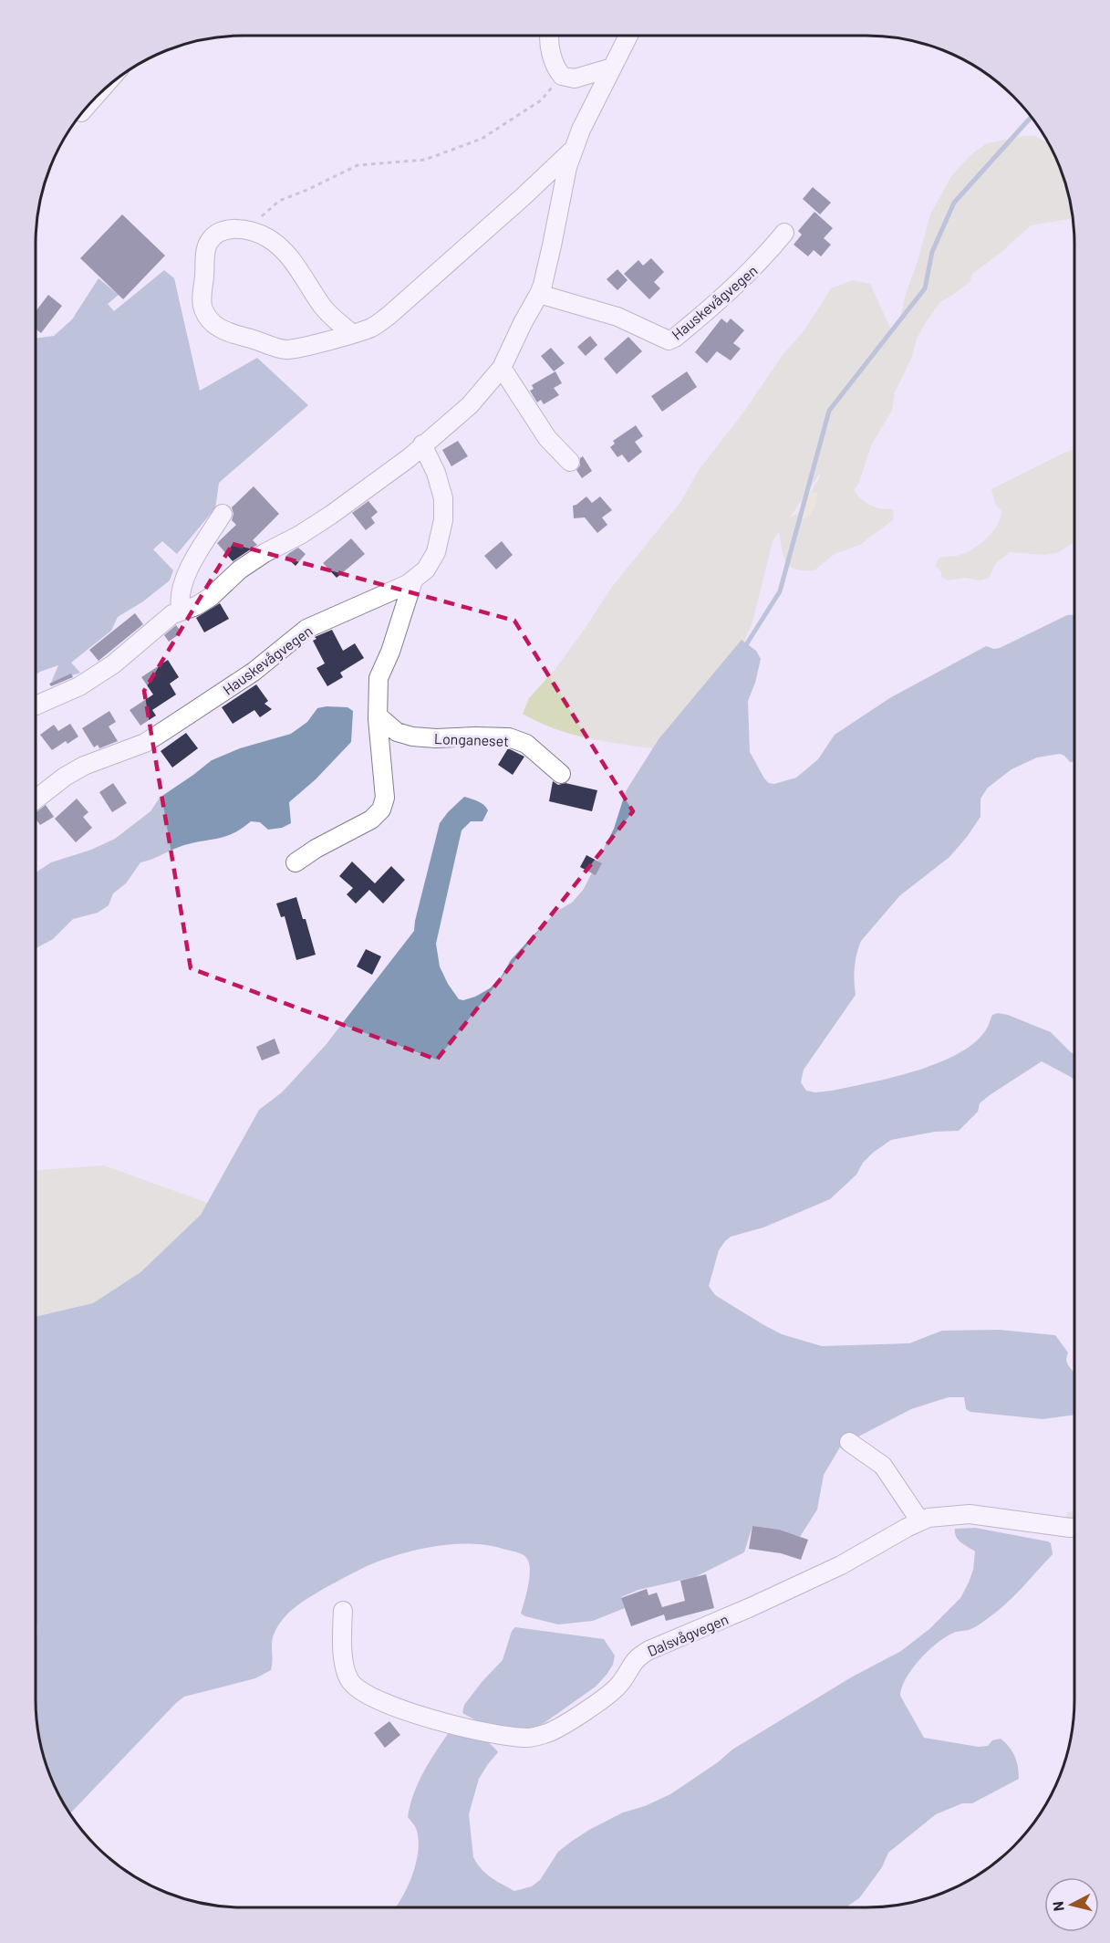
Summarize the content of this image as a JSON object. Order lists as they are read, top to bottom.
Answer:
{
  "streets": {
    "street": ["Hauskevågvegen", "Longaneset", "Dalsvågvegen"]
  },
  "north": "left"
}
